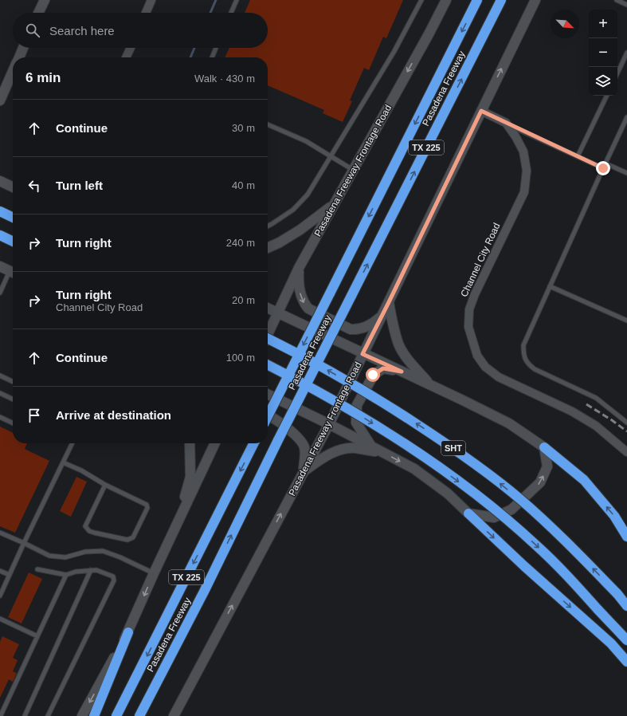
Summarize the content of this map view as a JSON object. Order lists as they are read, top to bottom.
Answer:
{
  "streets": {
    "highway": ["Pasadena Freeway", "TX 225", "SHT"],
    "main road": ["Pasadena Freeway Frontage Road"],
    "street": ["Channel City Road"]
  },
  "crossings": [
    ["Pasadena Freeway Frontage Road", "Channel City Road"]
  ],
  "north": "bottom right",
  "page": {
    "map_buttons": ["+", "−"],
    "search": "Search here",
    "heading": ["6 min", "Walk · 430 m"],
    "list": [
      ["Continue", "30 m"],
      ["Turn left", "40 m"],
      ["Turn right", "240 m"],
      ["Turn right", "Channel City Road", "20 m"],
      ["Continue", "100 m"],
      "Arrive at destination"
    ]
  }
}
